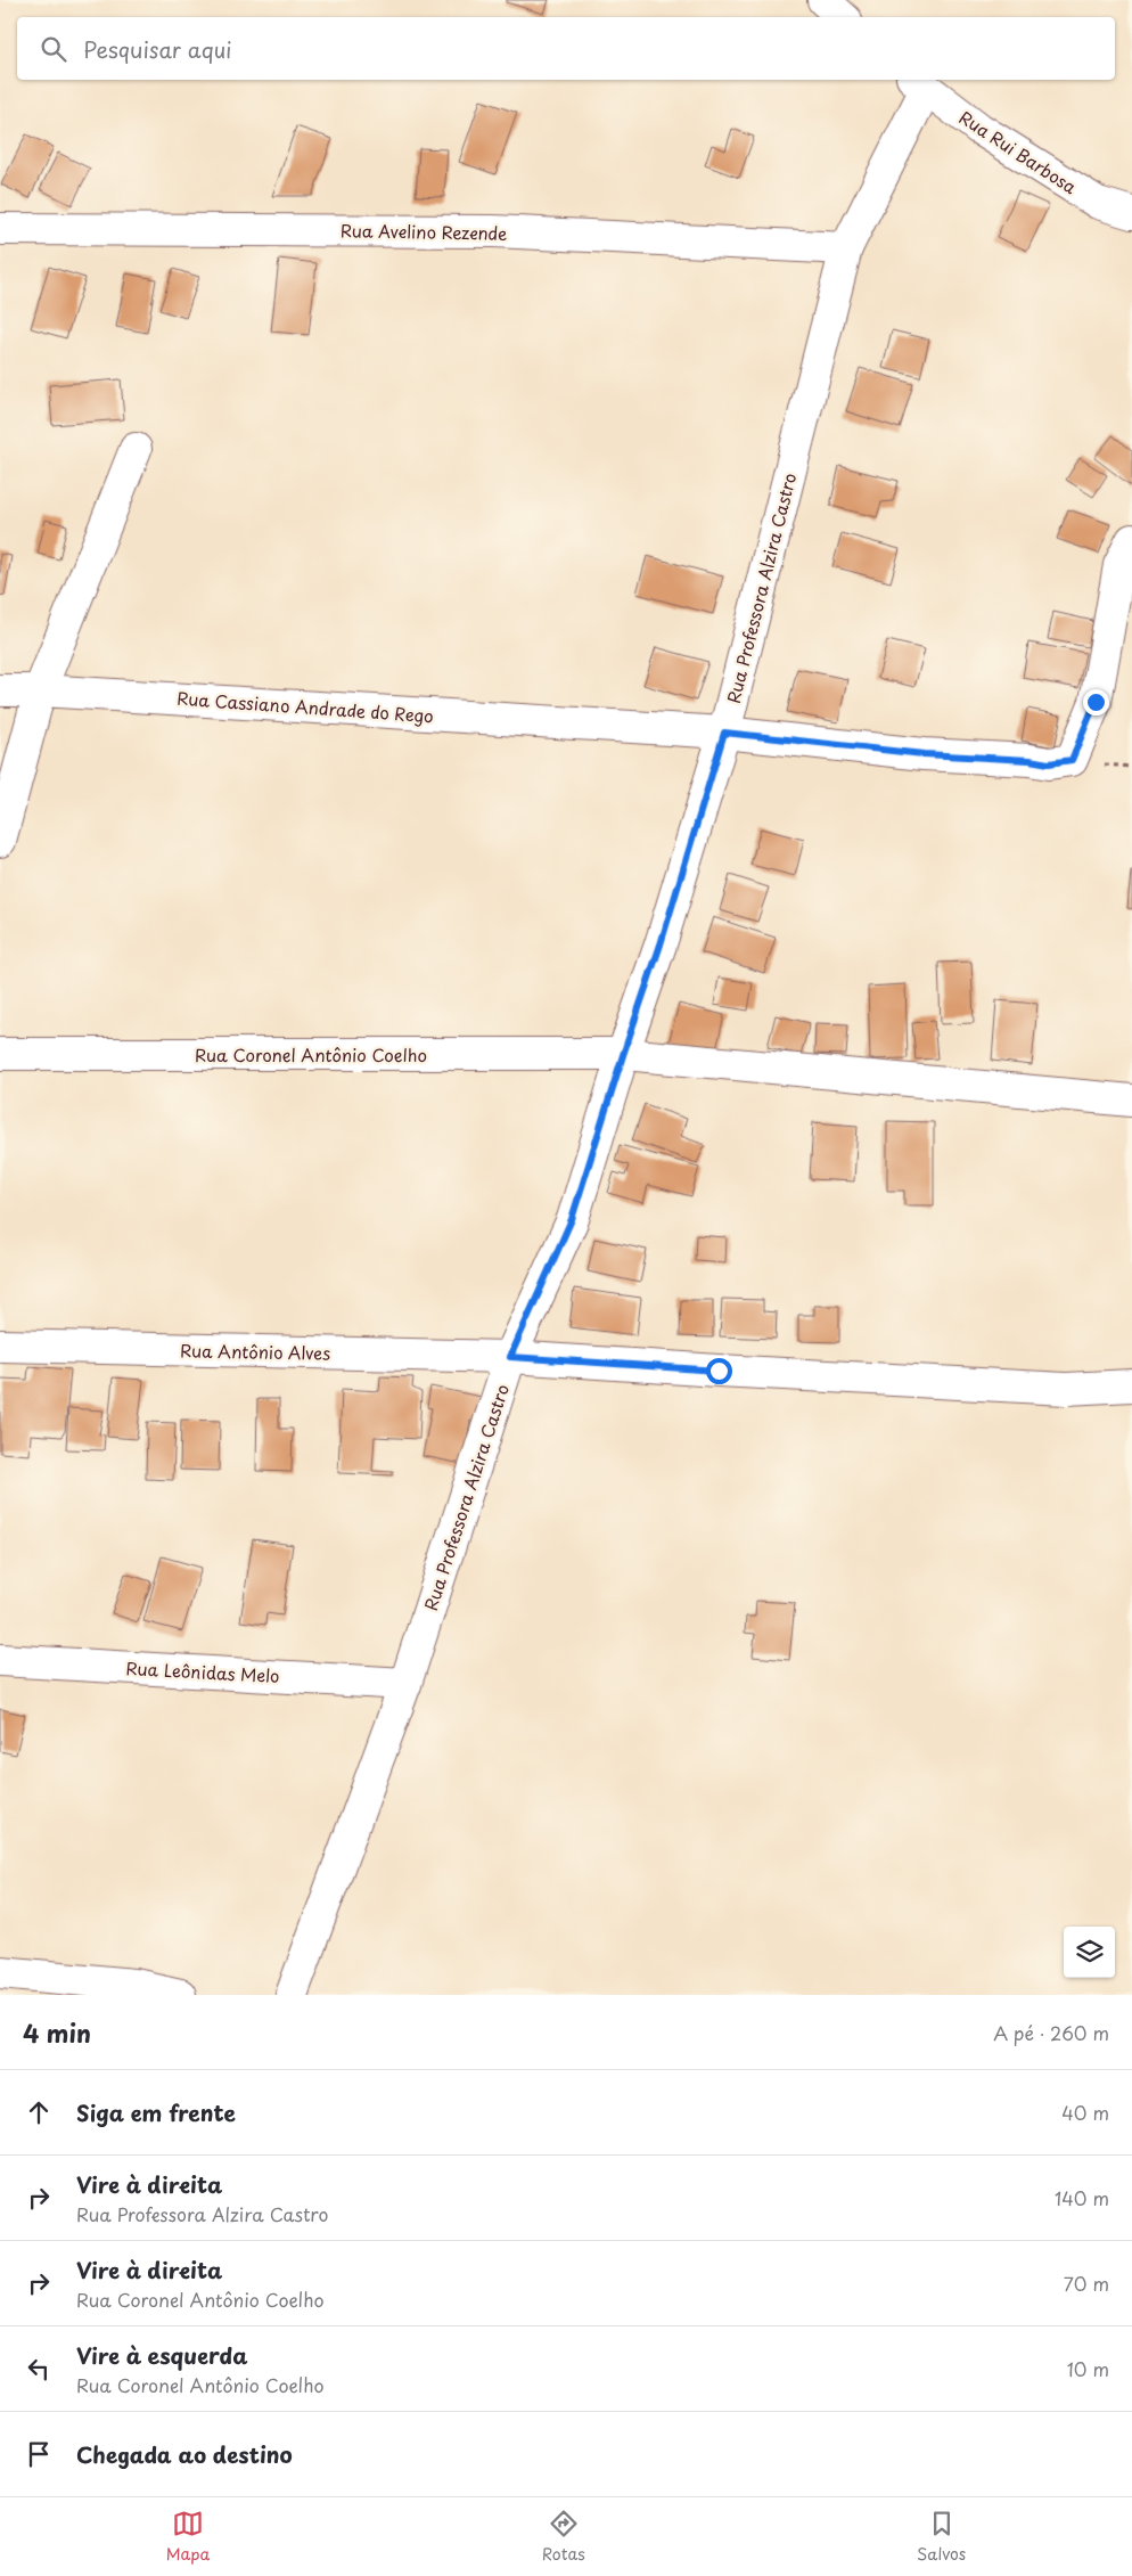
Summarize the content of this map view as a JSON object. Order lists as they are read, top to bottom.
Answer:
{
  "streets": {
    "street": [
      "Rua Rui Barbosa",
      "Rua Avelino Rezende",
      "Rua Professora Alzira Castro",
      "Rua Cassiano Andrade do Rego",
      "Rua Coronel Antônio Coelho",
      "Rua Antônio Alves",
      "Rua Leônidas Melo"
    ]
  },
  "crossings": [
    ["Rua Rui Barbosa", "Rua Professora Alzira Castro"],
    ["Rua Avelino Rezende", "Rua Professora Alzira Castro"],
    ["Rua Professora Alzira Castro", "Rua Cassiano Andrade do Rego"],
    ["Rua Professora Alzira Castro", "Rua Coronel Antônio Coelho"],
    ["Rua Professora Alzira Castro", "Rua Antônio Alves"],
    ["Rua Professora Alzira Castro", "Rua Leônidas Melo"]
  ],
  "page": {
    "search": "Pesquisar aqui",
    "heading": ["4 min", "A pé · 260 m"],
    "list": [
      ["Siga em frente", "40 m"],
      ["Vire à direita", "Rua Professora Alzira Castro", "140 m"],
      ["Vire à direita", "Rua Coronel Antônio Coelho", "70 m"],
      ["Vire à esquerda", "Rua Coronel Antônio Coelho", "10 m"],
      "Chegada ao destino"
    ],
    "nav": ["Mapa", "Rotas", "Salvos"]
  }
}
